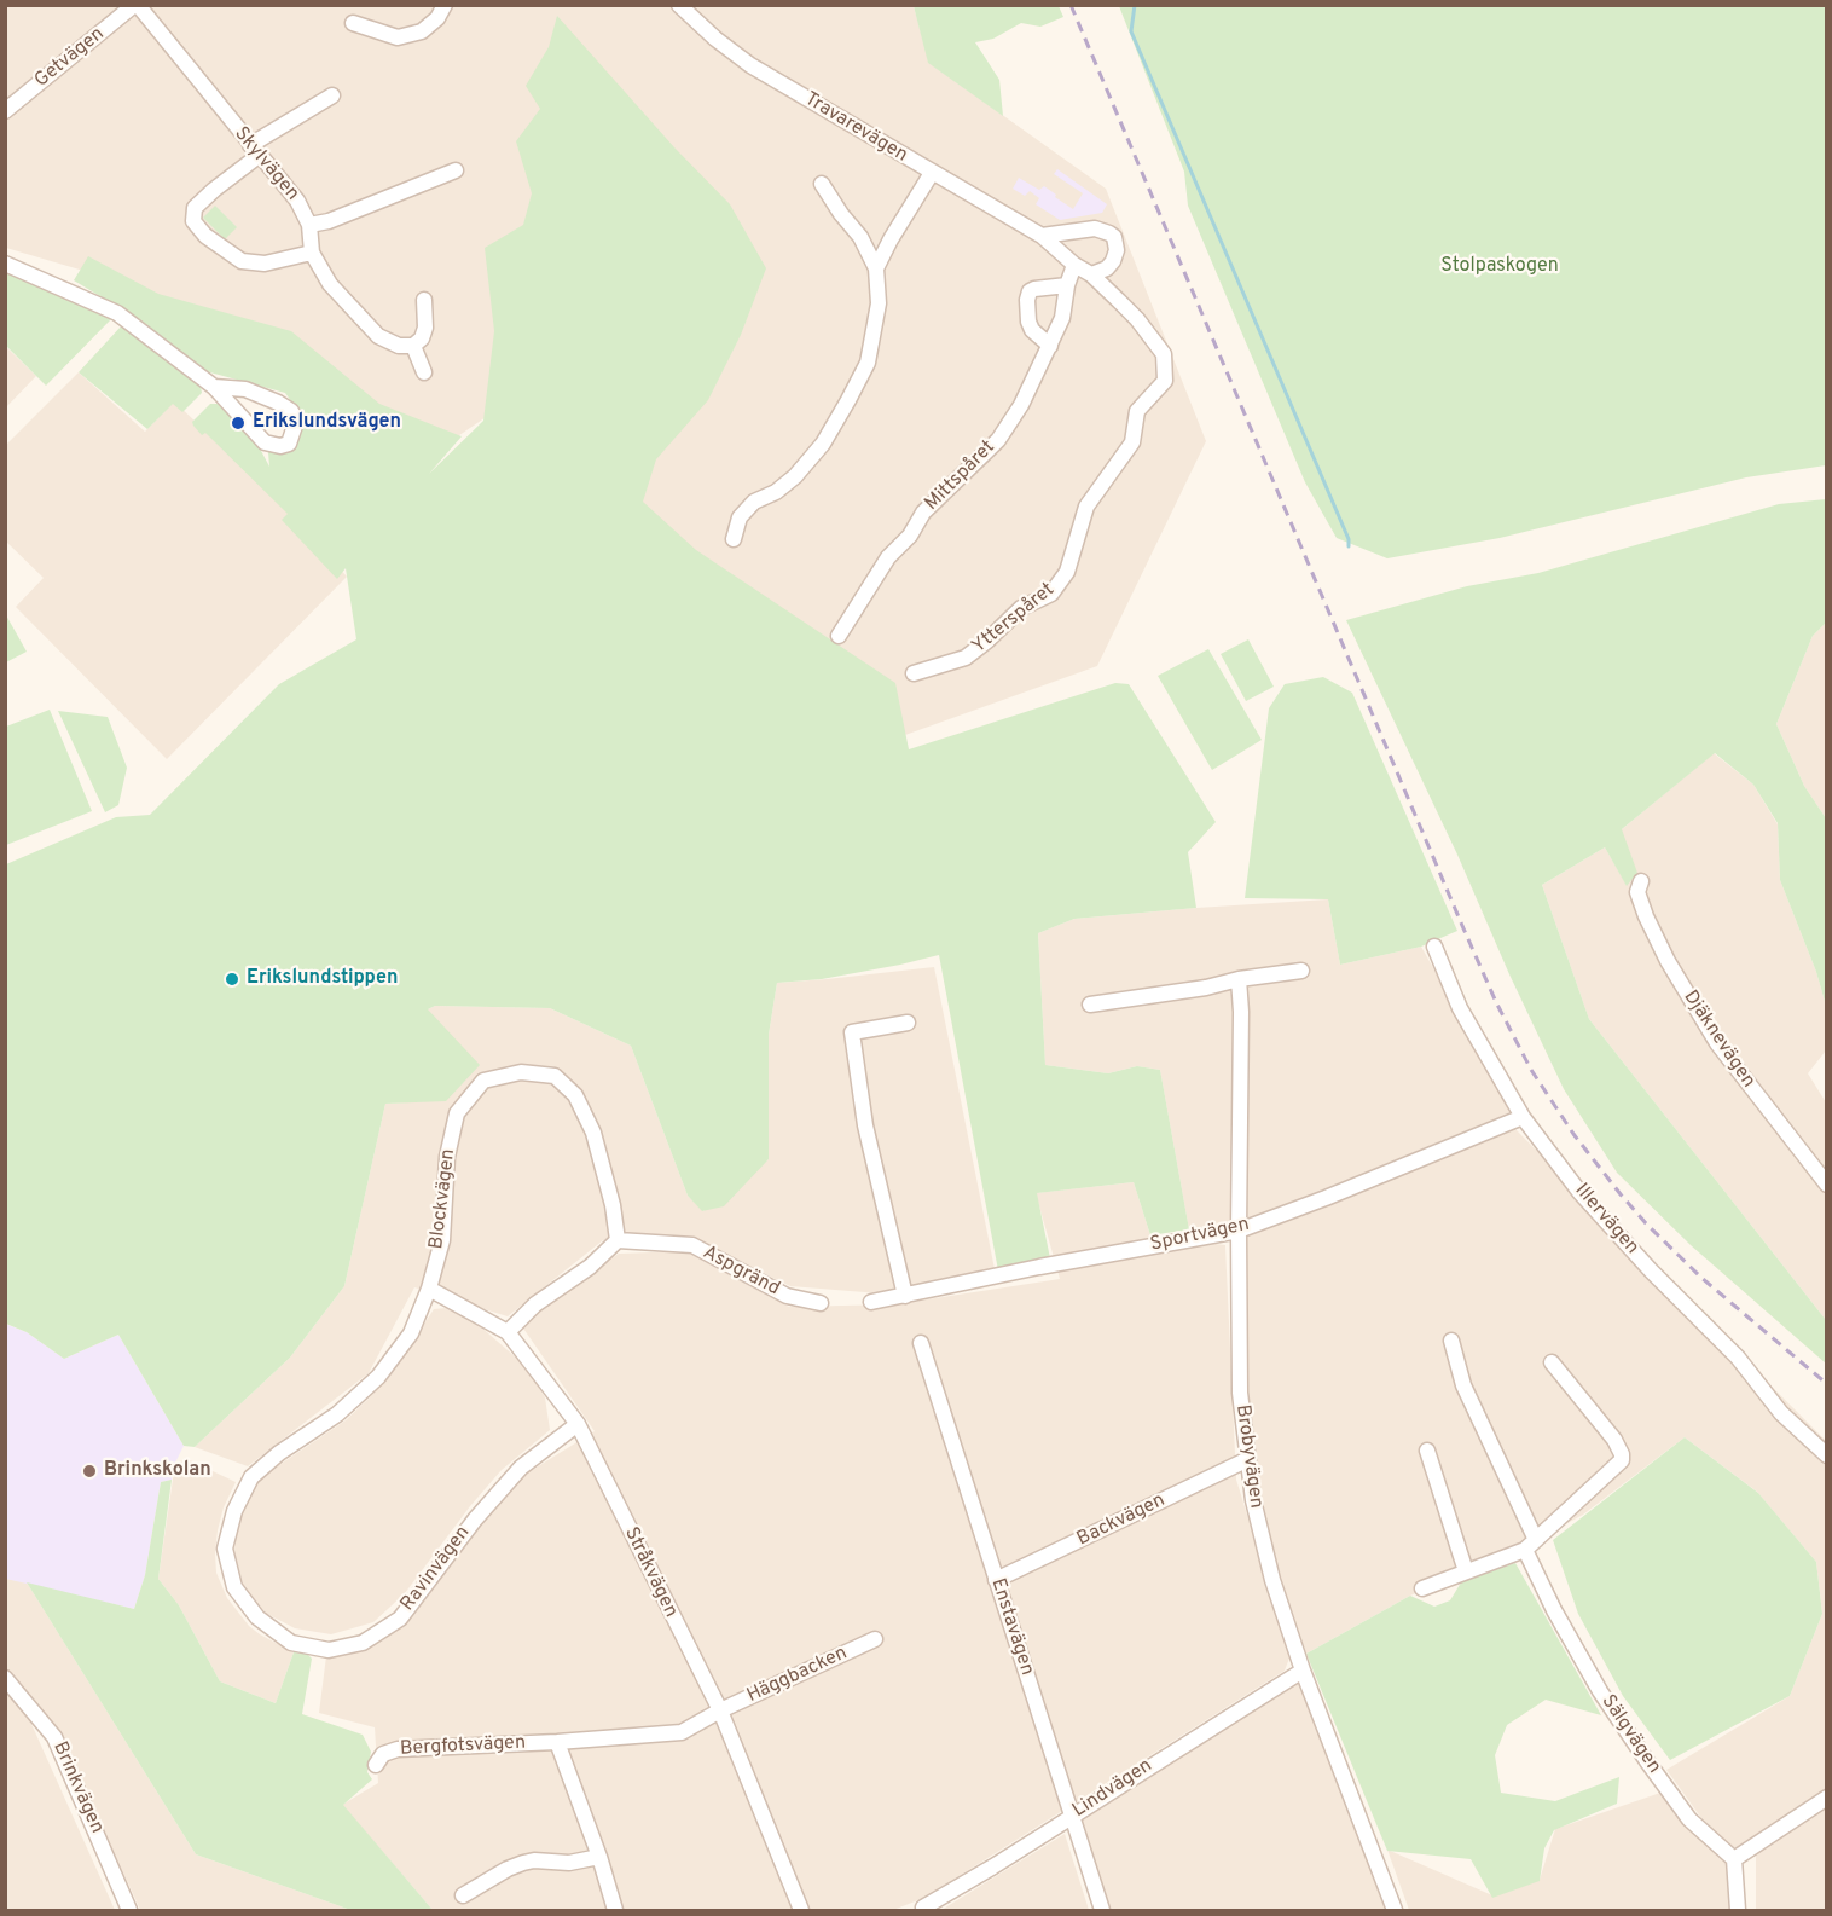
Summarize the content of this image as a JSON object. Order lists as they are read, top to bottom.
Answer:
{
  "streets": {
    "street": [
      "Getvägen",
      "Travarevägen",
      "Skylvägen",
      "Mittspåret",
      "Ytterspåret",
      "Djäknevägen",
      "Blockvägen",
      "Illervägen",
      "Sportvägen",
      "Aspgränd",
      "Brobyvägen",
      "Backvägen",
      "Ravinvägen",
      "Stråkvägen",
      "Enstavägen",
      "Häggbacken",
      "Sälgvägen",
      "Bergfotsvägen",
      "Brinkvägen",
      "Lindvägen"
    ]
  },
  "crossings": [
    ["Getvägen", "Skylvägen"],
    ["Travarevägen", "Mittspåret"],
    ["Travarevägen", "Ytterspåret"],
    ["Blockvägen", "Aspgränd"],
    ["Blockvägen", "Ravinvägen"],
    ["Blockvägen", "Stråkvägen"],
    ["Illervägen", "Sportvägen"],
    ["Sportvägen", "Brobyvägen"],
    ["Brobyvägen", "Backvägen"],
    ["Brobyvägen", "Lindvägen"],
    ["Backvägen", "Enstavägen"],
    ["Ravinvägen", "Stråkvägen"],
    ["Stråkvägen", "Häggbacken"],
    ["Stråkvägen", "Bergfotsvägen"],
    ["Enstavägen", "Lindvägen"],
    ["Häggbacken", "Bergfotsvägen"]
  ],
  "parks": ["Stolpaskogen"],
  "places": ["Erikslundsvägen", "Erikslundstippen", "Brinkskolan"]
}
